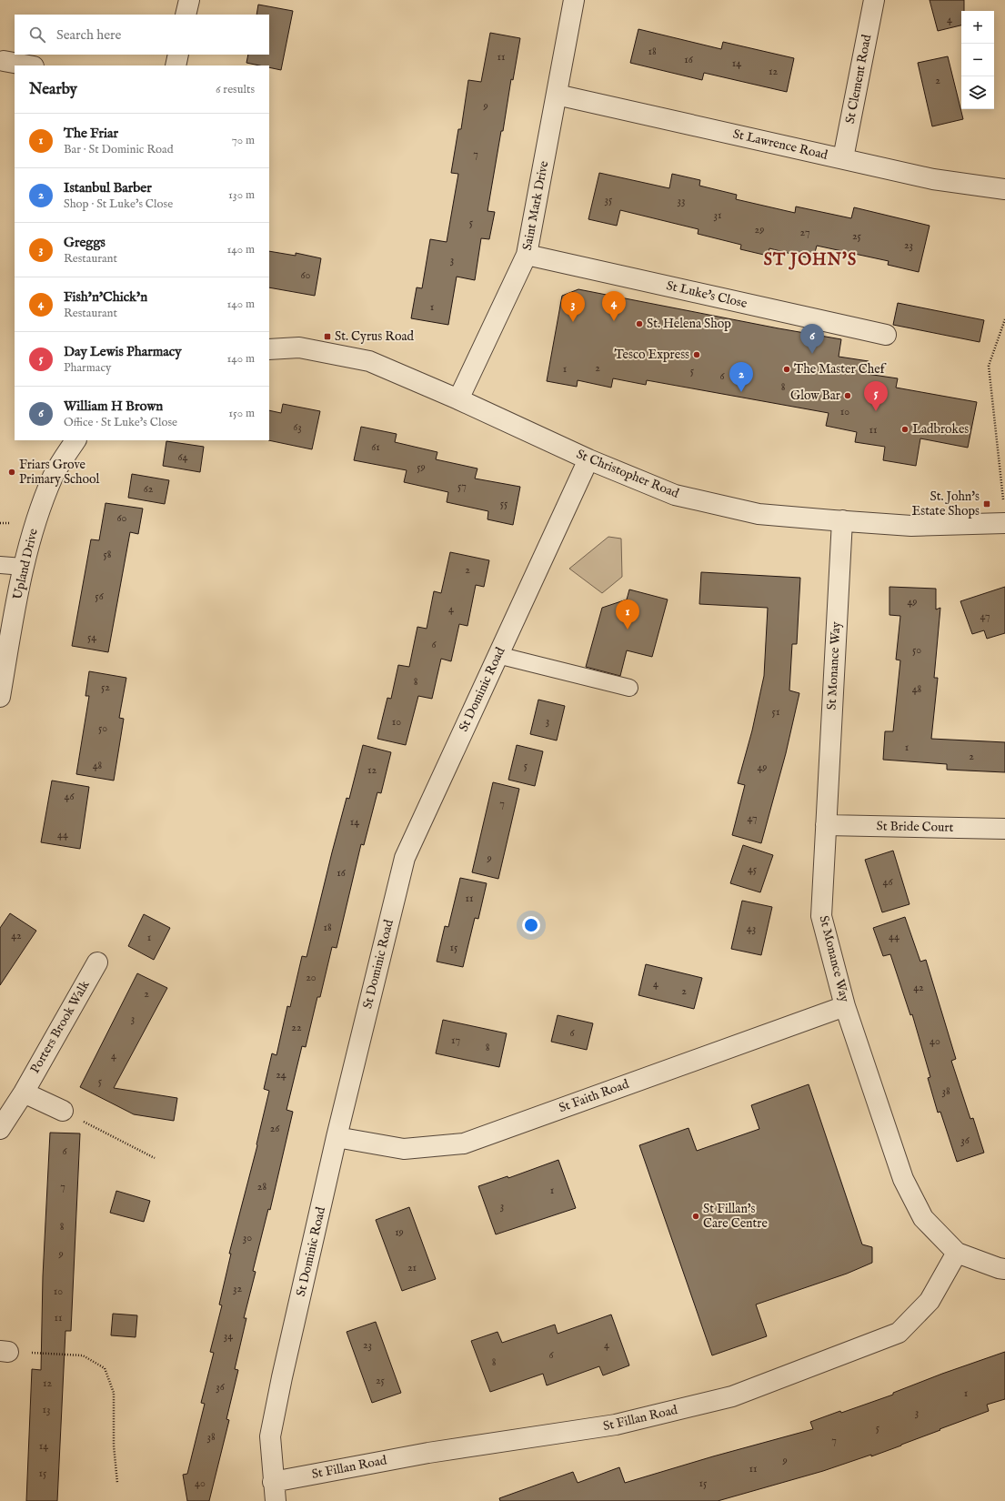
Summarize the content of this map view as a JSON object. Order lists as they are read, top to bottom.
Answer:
{
  "streets": {
    "street": [
      "St Clement Road",
      "St Lawrence Road",
      "Saint Mark Drive",
      "St Luke's Close",
      "St Christopher Road",
      "Upland Drive",
      "St Monance Way",
      "St Dominic Road",
      "St Bride Court",
      "Porters Brook Walk",
      "St Faith Road",
      "St Fillan Road"
    ]
  },
  "crossings": [
    ["St Clement Road", "St Lawrence Road"],
    ["St Lawrence Road", "Saint Mark Drive"],
    ["Saint Mark Drive", "St Luke's Close"],
    ["Saint Mark Drive", "St Christopher Road"],
    ["St Christopher Road", "St Monance Way"],
    ["St Christopher Road", "St Dominic Road"],
    ["St Monance Way", "St Bride Court"],
    ["St Monance Way", "St Faith Road"],
    ["St Monance Way", "St Fillan Road"],
    ["St Dominic Road", "St Faith Road"],
    ["St Dominic Road", "St Fillan Road"]
  ],
  "districts": ["ST JOHN'S"],
  "places": {
    "other": [
      "St. Helena Shop",
      "Tesco Express",
      "The Master Chef",
      "Glow Bar",
      "Ladbrokes",
      "Friars Grove Primary School",
      "St Fillan's Care Centre"
    ],
    "transit": ["St. Cyrus Road", "St. John's Estate Shops"]
  },
  "house_numbers": [
    "4",
    "18",
    "11",
    "16",
    "14",
    "12",
    "2",
    "9",
    "7",
    "35",
    "33",
    "31",
    "5",
    "29",
    "27",
    "25",
    "23",
    "3",
    "60",
    "1",
    "2",
    "1",
    "5",
    "6",
    "8",
    "10",
    "63",
    "11",
    "61",
    "64",
    "59",
    "57",
    "62",
    "55",
    "60",
    "58",
    "2",
    "56",
    "49",
    "4",
    "47",
    "54",
    "6",
    "50",
    "8",
    "52",
    "48",
    "51",
    "3",
    "10",
    "50",
    "1",
    "2",
    "48",
    "5",
    "49",
    "12",
    "46",
    "7",
    "47",
    "14",
    "44",
    "9",
    "45",
    "16",
    "46",
    "11",
    "18",
    "43",
    "42",
    "44",
    "1",
    "15",
    "20",
    "4",
    "42",
    "2",
    "2",
    "3",
    "22",
    "6",
    "17",
    "40",
    "8",
    "4",
    "24",
    "5",
    "38",
    "26",
    "36",
    "6",
    "7",
    "28",
    "1",
    "3",
    "8",
    "19",
    "30",
    "9",
    "21",
    "32",
    "10",
    "11",
    "34",
    "23",
    "4",
    "6",
    "8",
    "25",
    "12",
    "36",
    "1",
    "13",
    "3",
    "5",
    "38",
    "7",
    "14",
    "9",
    "11",
    "15",
    "40",
    "15"
  ],
  "page": {
    "map_buttons": ["+", "−"],
    "search": "Search here",
    "heading": ["Nearby", "6 results"],
    "list": [
      {
        "mark": "1",
        "name": "The Friar",
        "note": "Bar · St Dominic Road",
        "value": "70 m"
      },
      {
        "mark": "2",
        "name": "Istanbul Barber",
        "note": "Shop · St Luke's Close",
        "value": "130 m"
      },
      {
        "mark": "3",
        "name": "Greggs",
        "note": "Restaurant",
        "value": "140 m"
      },
      {
        "mark": "4",
        "name": "Fish'n'Chick'n",
        "note": "Restaurant",
        "value": "140 m"
      },
      {
        "mark": "5",
        "name": "Day Lewis Pharmacy",
        "note": "Pharmacy",
        "value": "140 m"
      },
      {
        "mark": "6",
        "name": "William H Brown",
        "note": "Office · St Luke's Close",
        "value": "150 m"
      }
    ],
    "pins": [
      "4",
      "3",
      "6",
      "2",
      "5",
      "1"
    ]
  }
}
